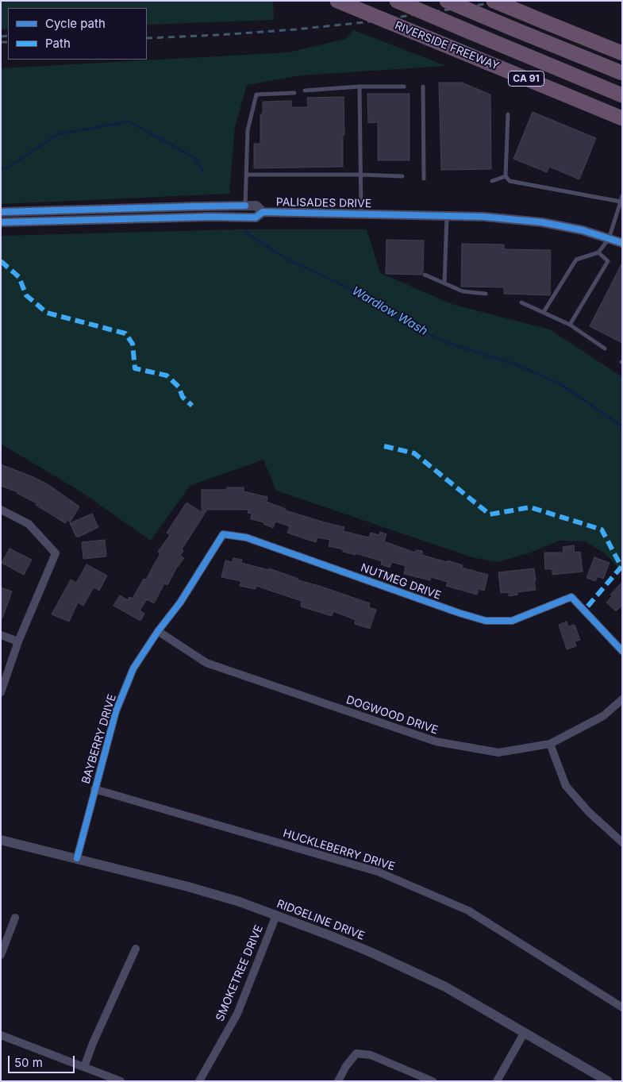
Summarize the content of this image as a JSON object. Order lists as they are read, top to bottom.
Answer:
{
  "streets": {
    "highway": ["RIVERSIDE FREEWAY", "CA 91"],
    "street": [
      "PALISADES DRIVE",
      "NUTMEG DRIVE",
      "DOGWOOD DRIVE",
      "BAYBERRY DRIVE",
      "HUCKLEBERRY DRIVE",
      "RIDGELINE DRIVE",
      "SMOKETREE DRIVE"
    ]
  },
  "crossings": [
    ["NUTMEG DRIVE", "BAYBERRY DRIVE"],
    ["DOGWOOD DRIVE", "BAYBERRY DRIVE"],
    ["BAYBERRY DRIVE", "HUCKLEBERRY DRIVE"],
    ["BAYBERRY DRIVE", "RIDGELINE DRIVE"],
    ["RIDGELINE DRIVE", "SMOKETREE DRIVE"]
  ],
  "water": ["Wardlow Wash"],
  "legend": ["Cycle path", "Path"],
  "scale_bar": "50 m"
}
